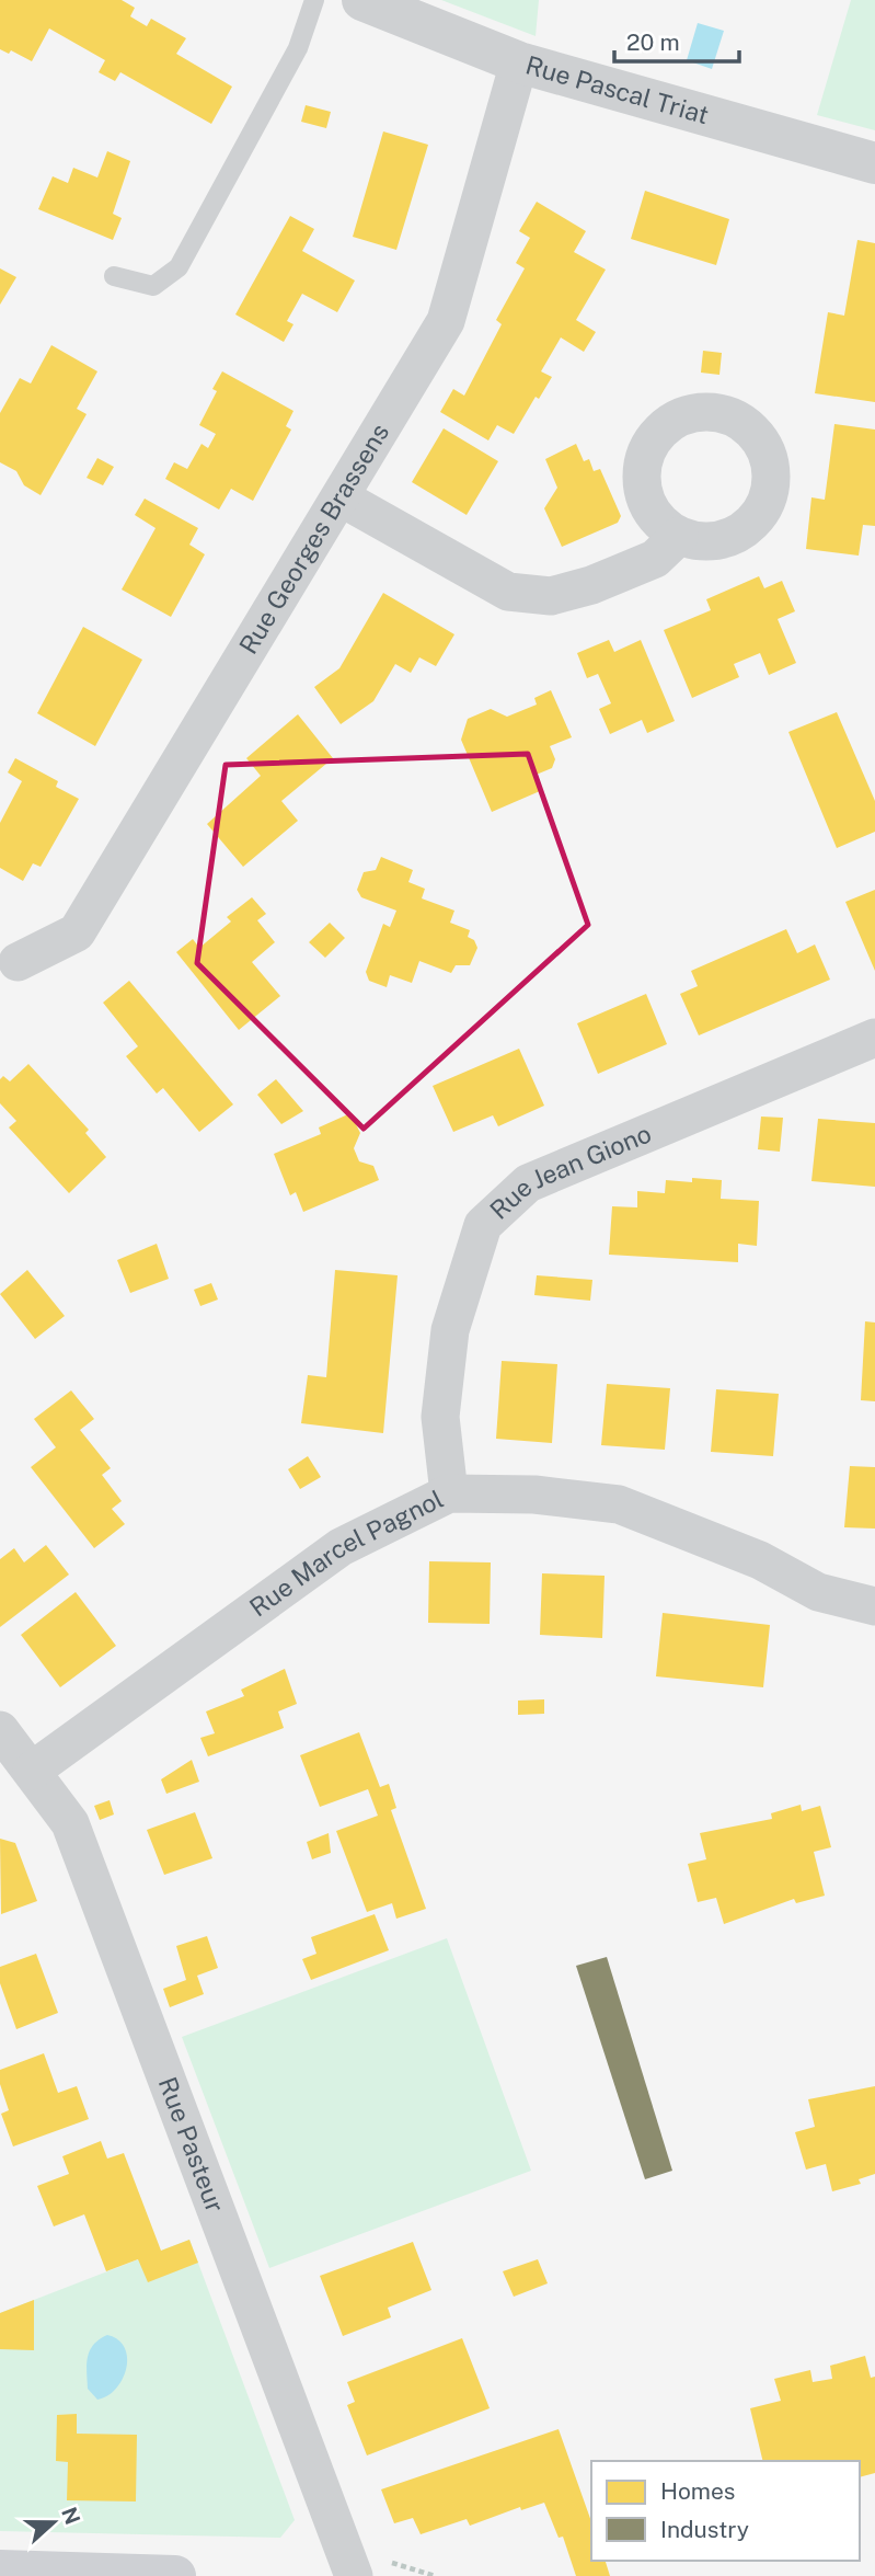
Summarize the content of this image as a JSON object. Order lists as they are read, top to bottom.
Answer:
{
  "streets": {
    "street": [
      "Rue Pascal Triat",
      "Rue Georges Brassens",
      "Rue Jean Giono",
      "Rue Marcel Pagnol",
      "Rue Pasteur"
    ]
  },
  "crossings": [
    ["Rue Pascal Triat", "Rue Georges Brassens"],
    ["Rue Jean Giono", "Rue Marcel Pagnol"],
    ["Rue Marcel Pagnol", "Rue Pasteur"]
  ],
  "legend": ["Homes", "Industry"],
  "scale_bar": "20 m",
  "north": "right"
}
